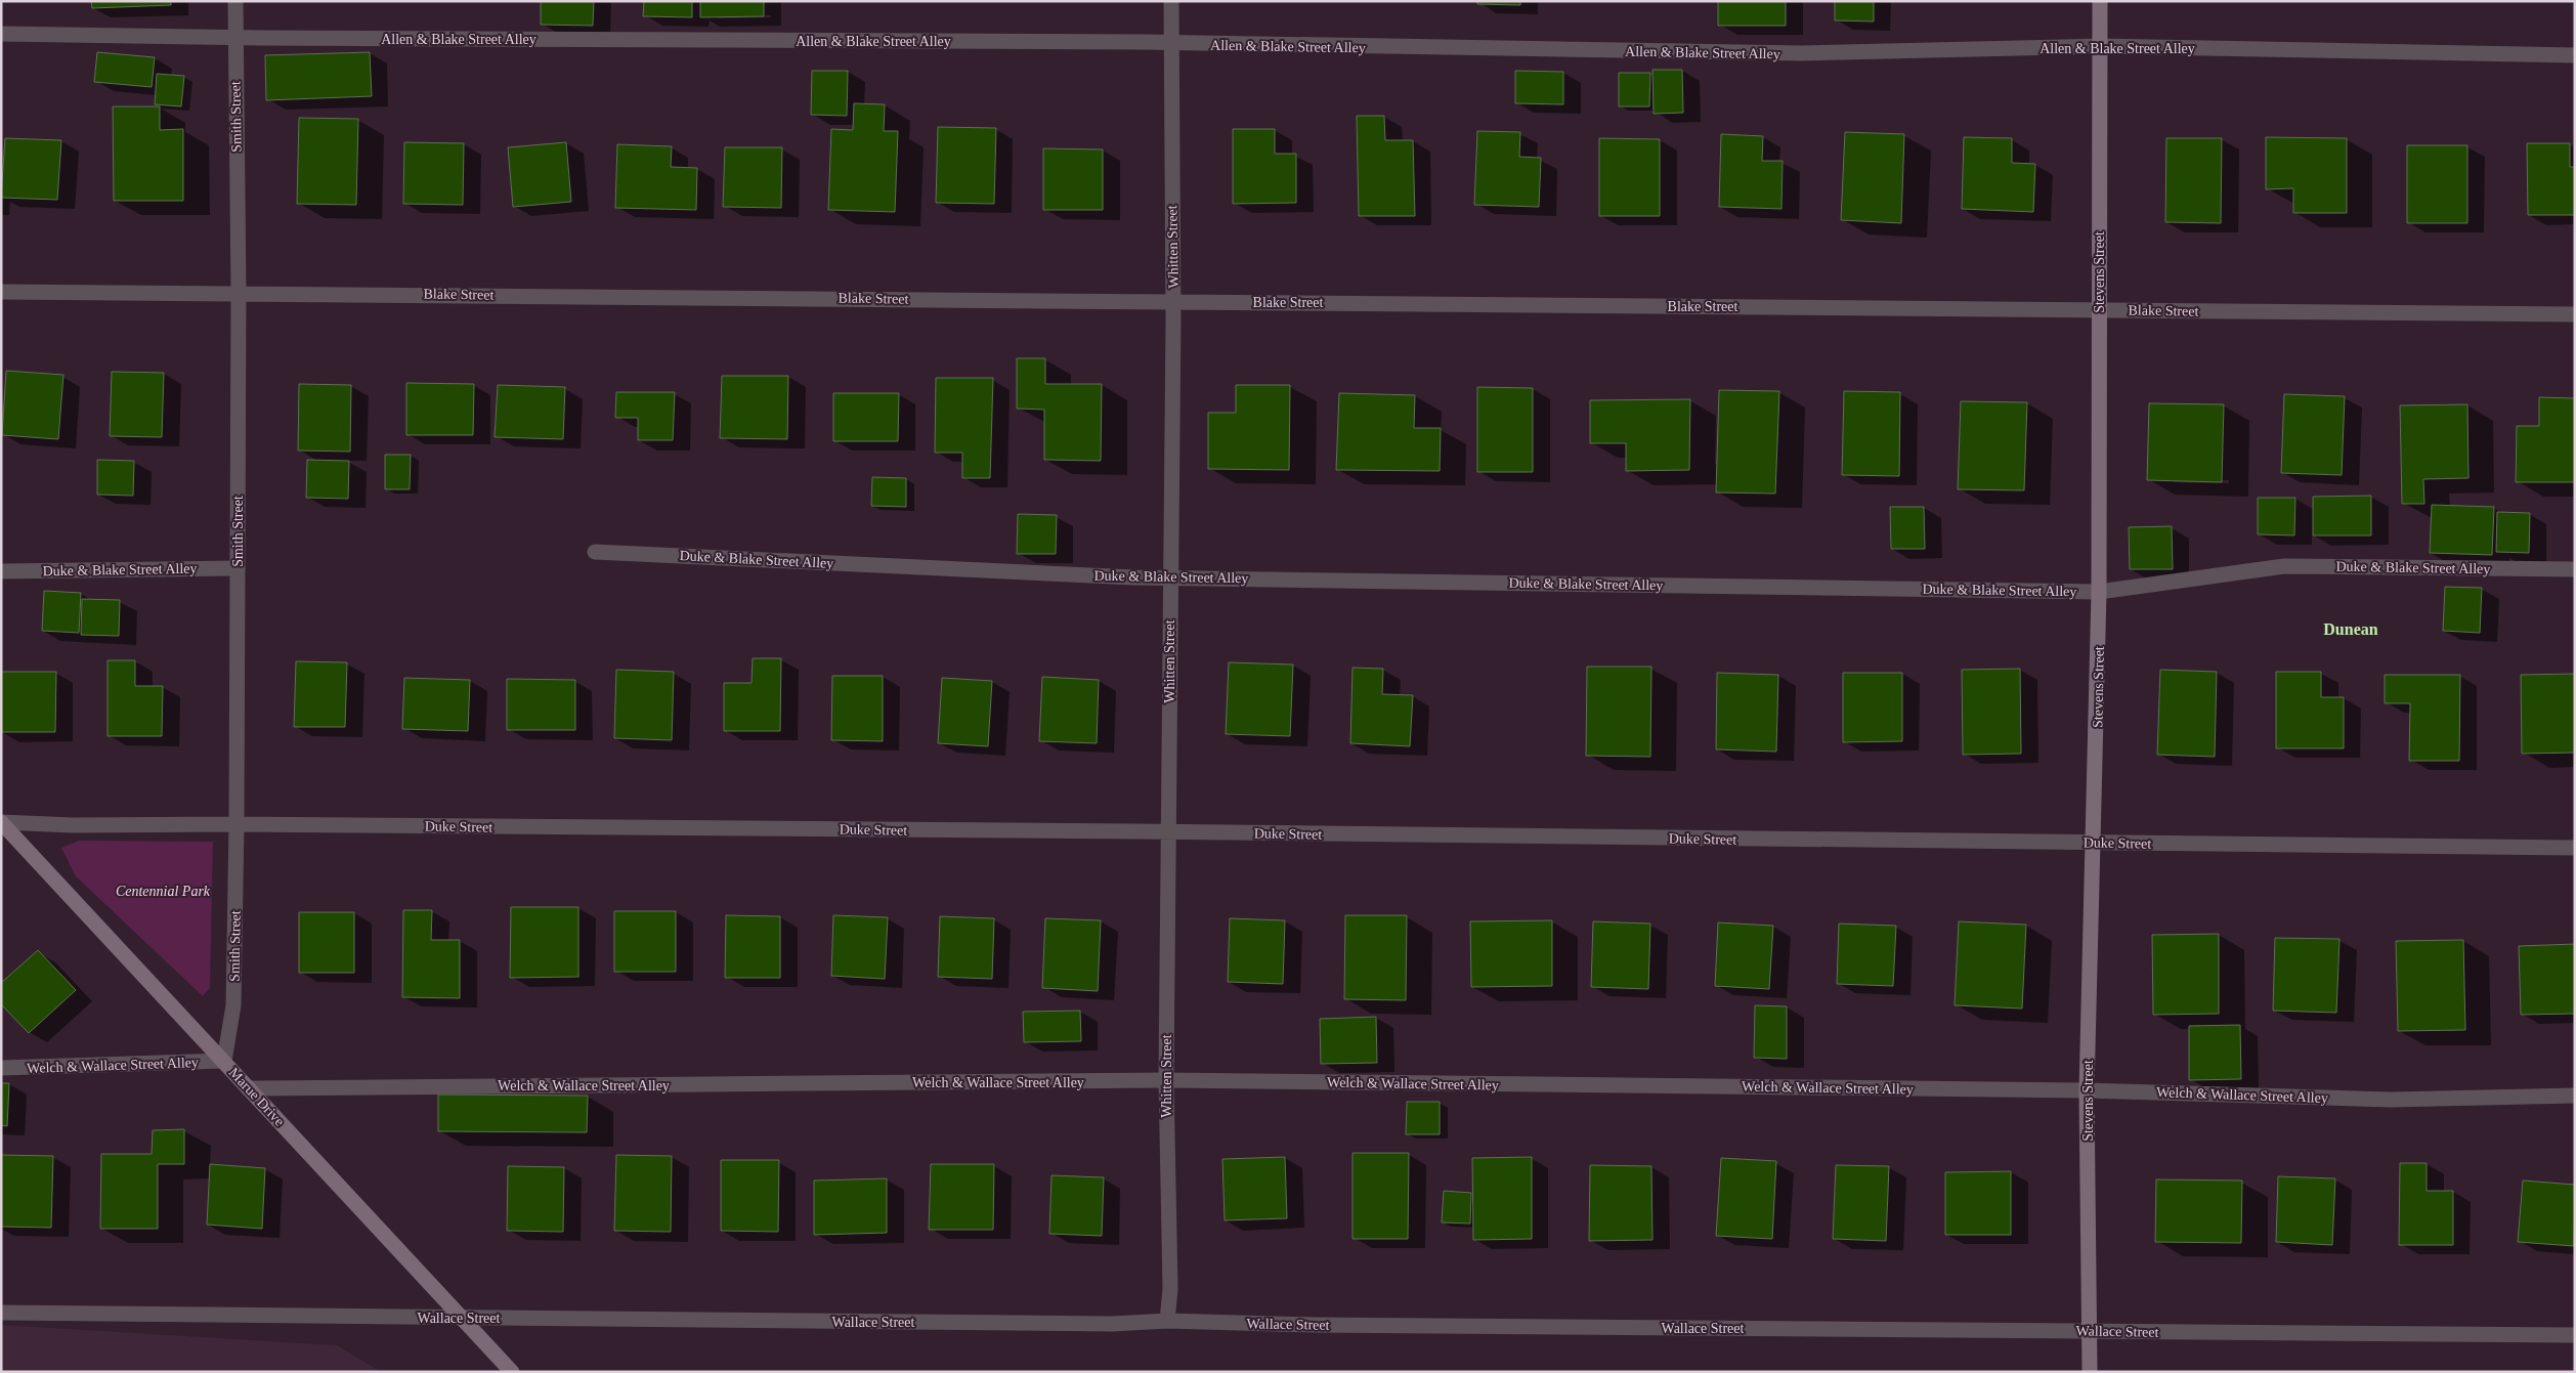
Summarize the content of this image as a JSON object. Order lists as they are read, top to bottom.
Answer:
{
  "streets": {
    "street": [
      "Allen & Blake Street Alley",
      "Smith Street",
      "Whitten Street",
      "Stevens Street",
      "Blake Street",
      "Duke & Blake Street Alley",
      "Duke Street",
      "Welch & Wallace Street Alley",
      "Marue Drive",
      "Wallace Street"
    ]
  },
  "crossings": [
    ["Allen & Blake Street Alley", "Smith Street"],
    ["Allen & Blake Street Alley", "Whitten Street"],
    ["Allen & Blake Street Alley", "Stevens Street"],
    ["Smith Street", "Blake Street"],
    ["Smith Street", "Duke & Blake Street Alley"],
    ["Smith Street", "Duke Street"],
    ["Smith Street", "Welch & Wallace Street Alley"],
    ["Smith Street", "Marue Drive"],
    ["Whitten Street", "Blake Street"],
    ["Whitten Street", "Duke & Blake Street Alley"],
    ["Whitten Street", "Duke Street"],
    ["Whitten Street", "Welch & Wallace Street Alley"],
    ["Whitten Street", "Wallace Street"],
    ["Stevens Street", "Blake Street"],
    ["Stevens Street", "Duke & Blake Street Alley"],
    ["Stevens Street", "Duke Street"],
    ["Stevens Street", "Welch & Wallace Street Alley"],
    ["Stevens Street", "Wallace Street"],
    ["Duke Street", "Marue Drive"],
    ["Welch & Wallace Street Alley", "Marue Drive"],
    ["Marue Drive", "Wallace Street"]
  ],
  "districts": ["Dunean"],
  "parks": ["Centennial Park"]
}
